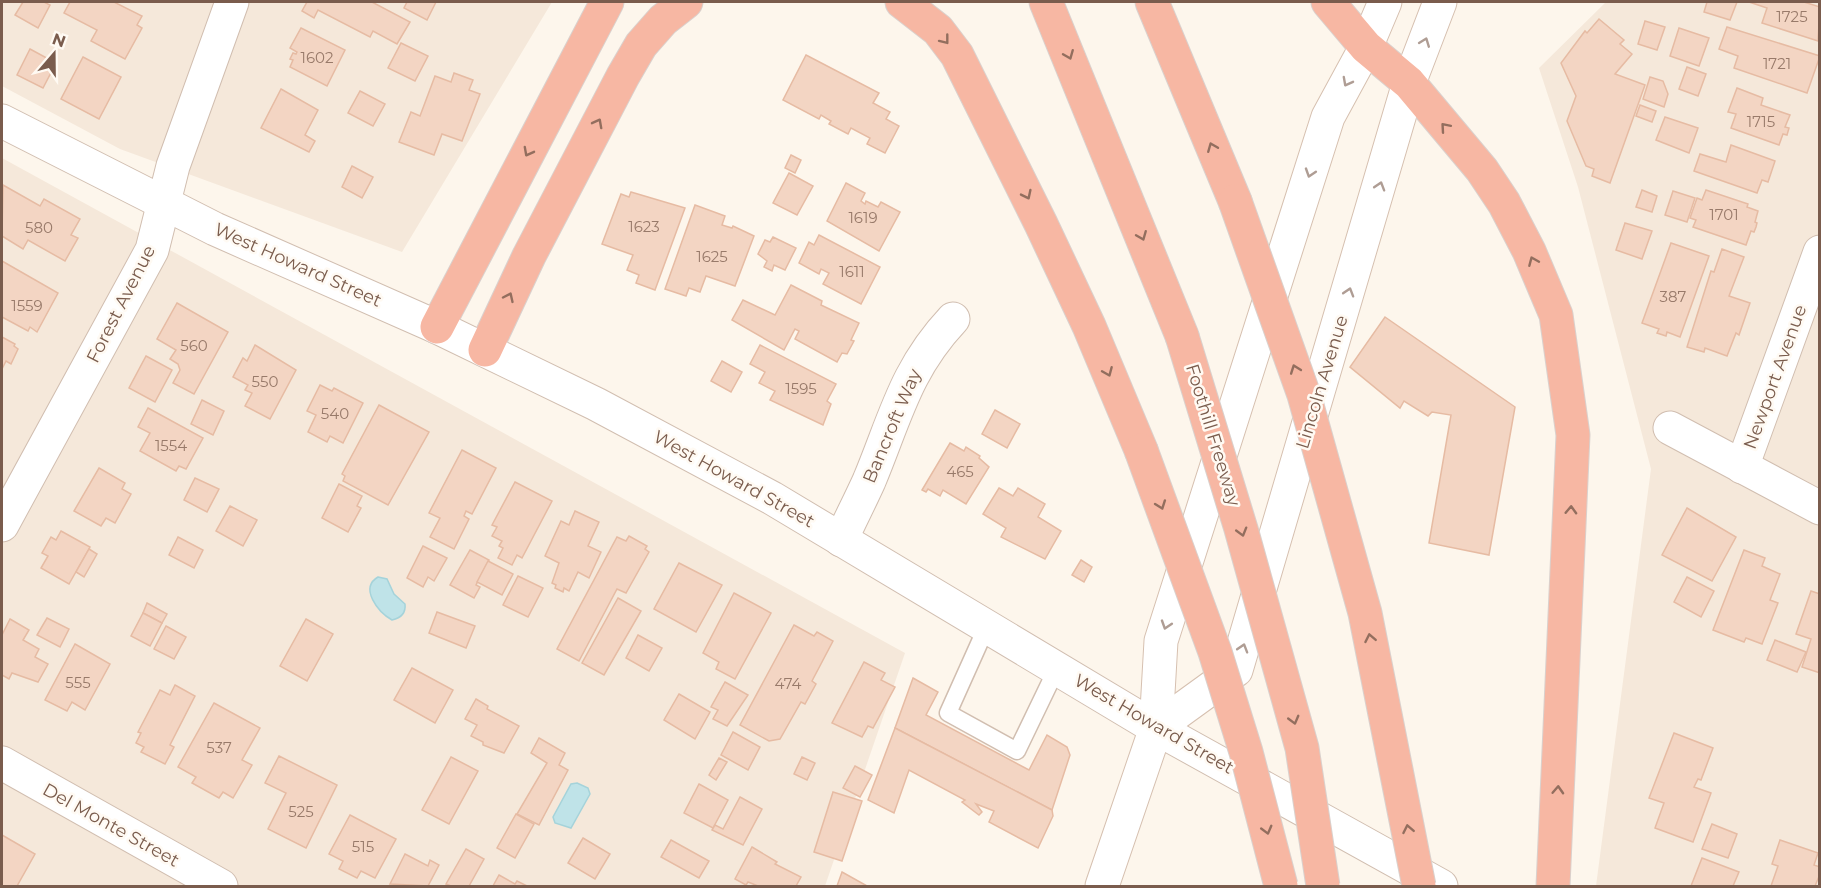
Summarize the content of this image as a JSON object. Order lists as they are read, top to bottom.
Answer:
{
  "streets": {
    "highway": ["Foothill Freeway"],
    "street": [
      "West Howard Street",
      "Forest Avenue",
      "Newport Avenue",
      "Lincoln Avenue",
      "Bancroft Way",
      "Del Monte Street"
    ]
  },
  "crossings": [
    ["West Howard Street", "Forest Avenue"],
    ["West Howard Street", "Lincoln Avenue"],
    ["West Howard Street", "Bancroft Way"]
  ],
  "house_numbers": [
    "1725",
    "1602",
    "1721",
    "1715",
    "1701",
    "1619",
    "1623",
    "580",
    "1625",
    "1611",
    "387",
    "1559",
    "560",
    "550",
    "1595",
    "540",
    "1554",
    "465",
    "555",
    "474",
    "537",
    "525",
    "515"
  ],
  "north": "top"
}
